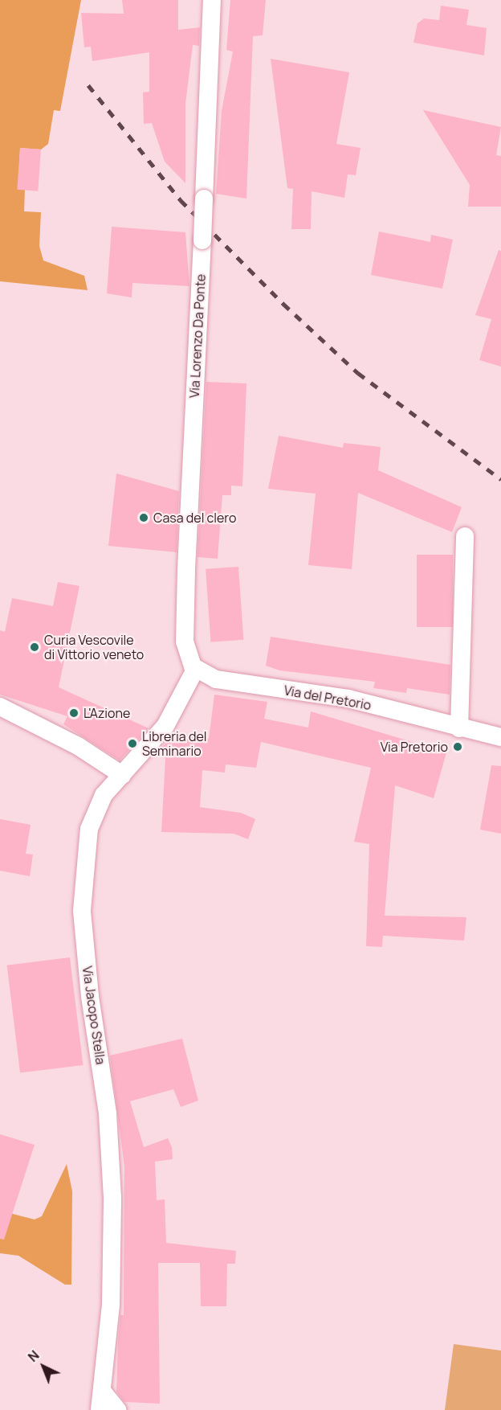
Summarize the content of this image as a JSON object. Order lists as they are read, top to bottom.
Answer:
{
  "streets": {
    "street": ["Via Lorenzo Da Ponte", "Via del Pretorio", "Via Jacopo Stella"]
  },
  "crossings": [
    ["Via Lorenzo Da Ponte", "Via del Pretorio"],
    ["Via Lorenzo Da Ponte", "Via Jacopo Stella"],
    ["Via del Pretorio", "Via Jacopo Stella"]
  ],
  "places": [
    "Casa del clero",
    "Curia Vescovile di Vittorio veneto",
    "L'Azione",
    "Libreria del Seminario",
    "Via Pretorio"
  ],
  "north": "top left"
}
